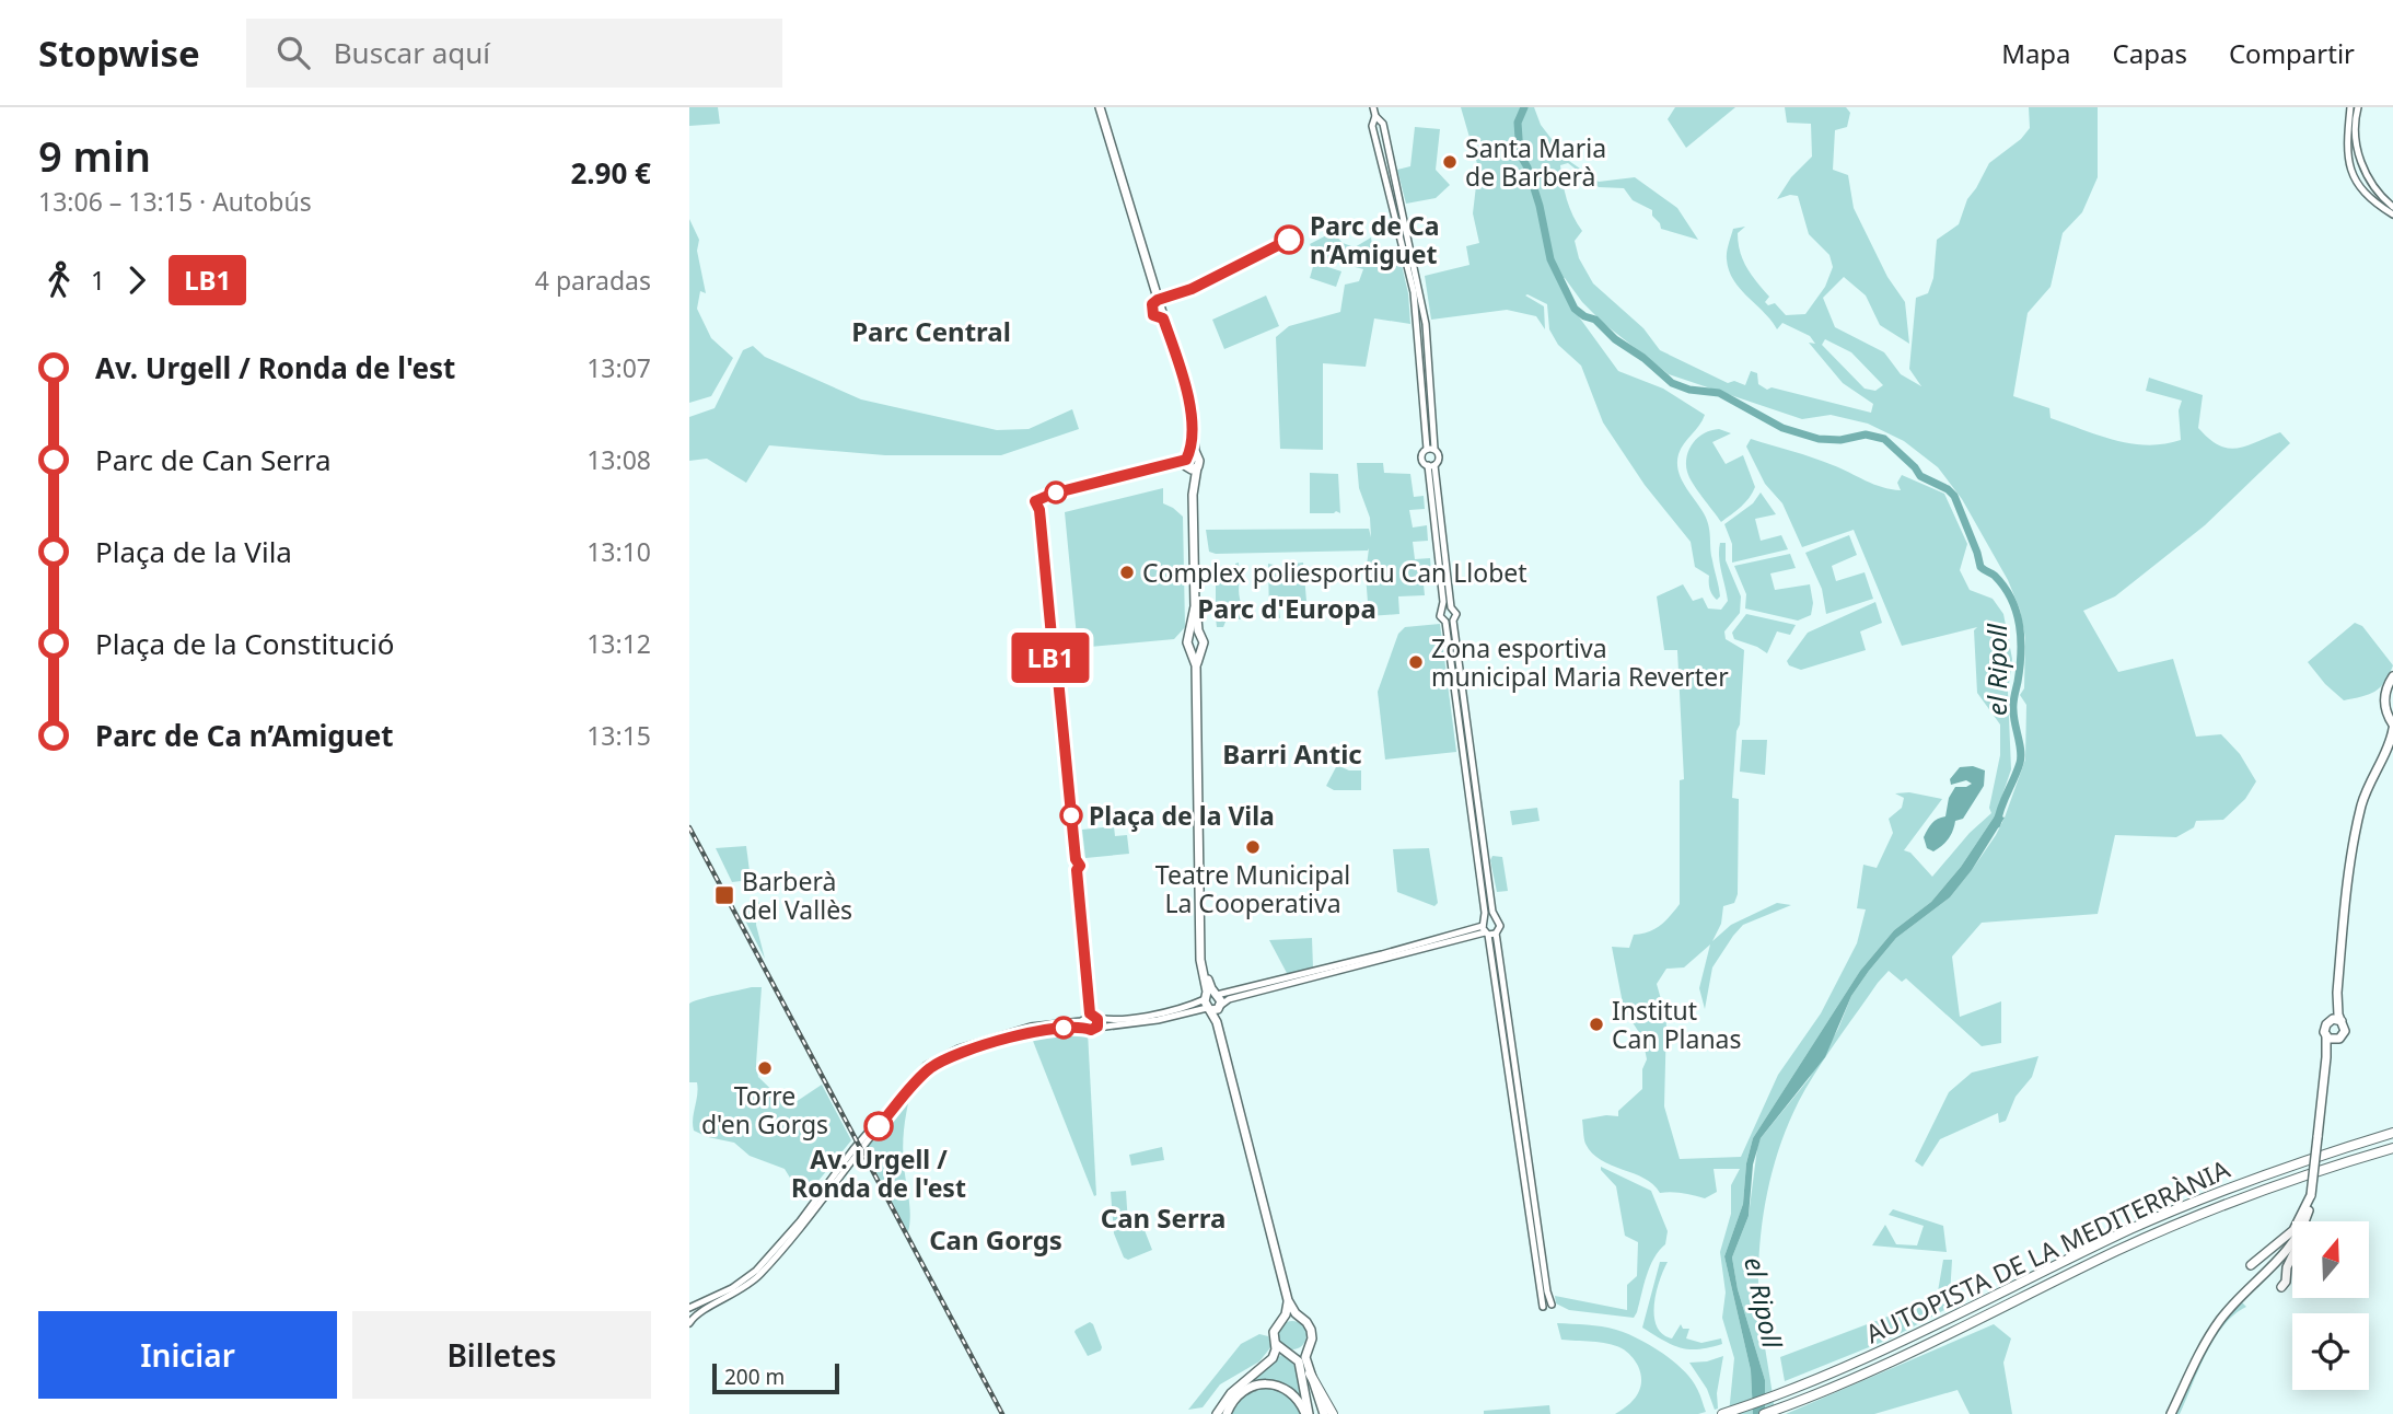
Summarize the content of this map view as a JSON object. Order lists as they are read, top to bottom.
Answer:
{
  "streets": {
    "highway": ["AUTOPISTA DE LA MEDITERRÀNIA"]
  },
  "districts": [
    "Parc Central",
    "Parc d'Europa",
    "Barri Antic",
    "Can Serra",
    "Can Gorgs"
  ],
  "water": ["el Ripoll"],
  "places": {
    "other": [
      "Santa Maria de Barberà",
      "Parc de Ca n’Amiguet",
      "Complex poliesportiu Can Llobet",
      "Zona esportiva municipal Maria Reverter",
      "Plaça de la Vila",
      "Teatre Municipal La Cooperativa",
      "Institut Can Planas",
      "Torre d'en Gorgs",
      "Av. Urgell / Ronda de l'est"
    ],
    "transit": ["Barberà del Vallès"]
  },
  "lines": ["bus line LB1"],
  "scale_bar": "200 m",
  "north": "top",
  "page": {
    "header": "Stopwise",
    "search": "Buscar aquí",
    "nav": ["Mapa", "Capas", "Compartir"],
    "heading": ["9 min", "13:06 – 13:15 · Autobús", "2.90 €"],
    "on_map": "LB1",
    "legs": ["1", "LB1", "4 paradas"],
    "list": [
      {
        "name": "Av. Urgell / Ronda de l'est",
        "value": "13:07"
      },
      {
        "name": "Parc de Can Serra",
        "value": "13:08"
      },
      {
        "name": "Plaça de la Vila",
        "value": "13:10"
      },
      {
        "name": "Plaça de la Constitució",
        "value": "13:12"
      },
      {
        "name": "Parc de Ca n’Amiguet",
        "value": "13:15"
      }
    ],
    "buttons": ["Iniciar", "Billetes"],
    "scale": "200 m"
  }
}
